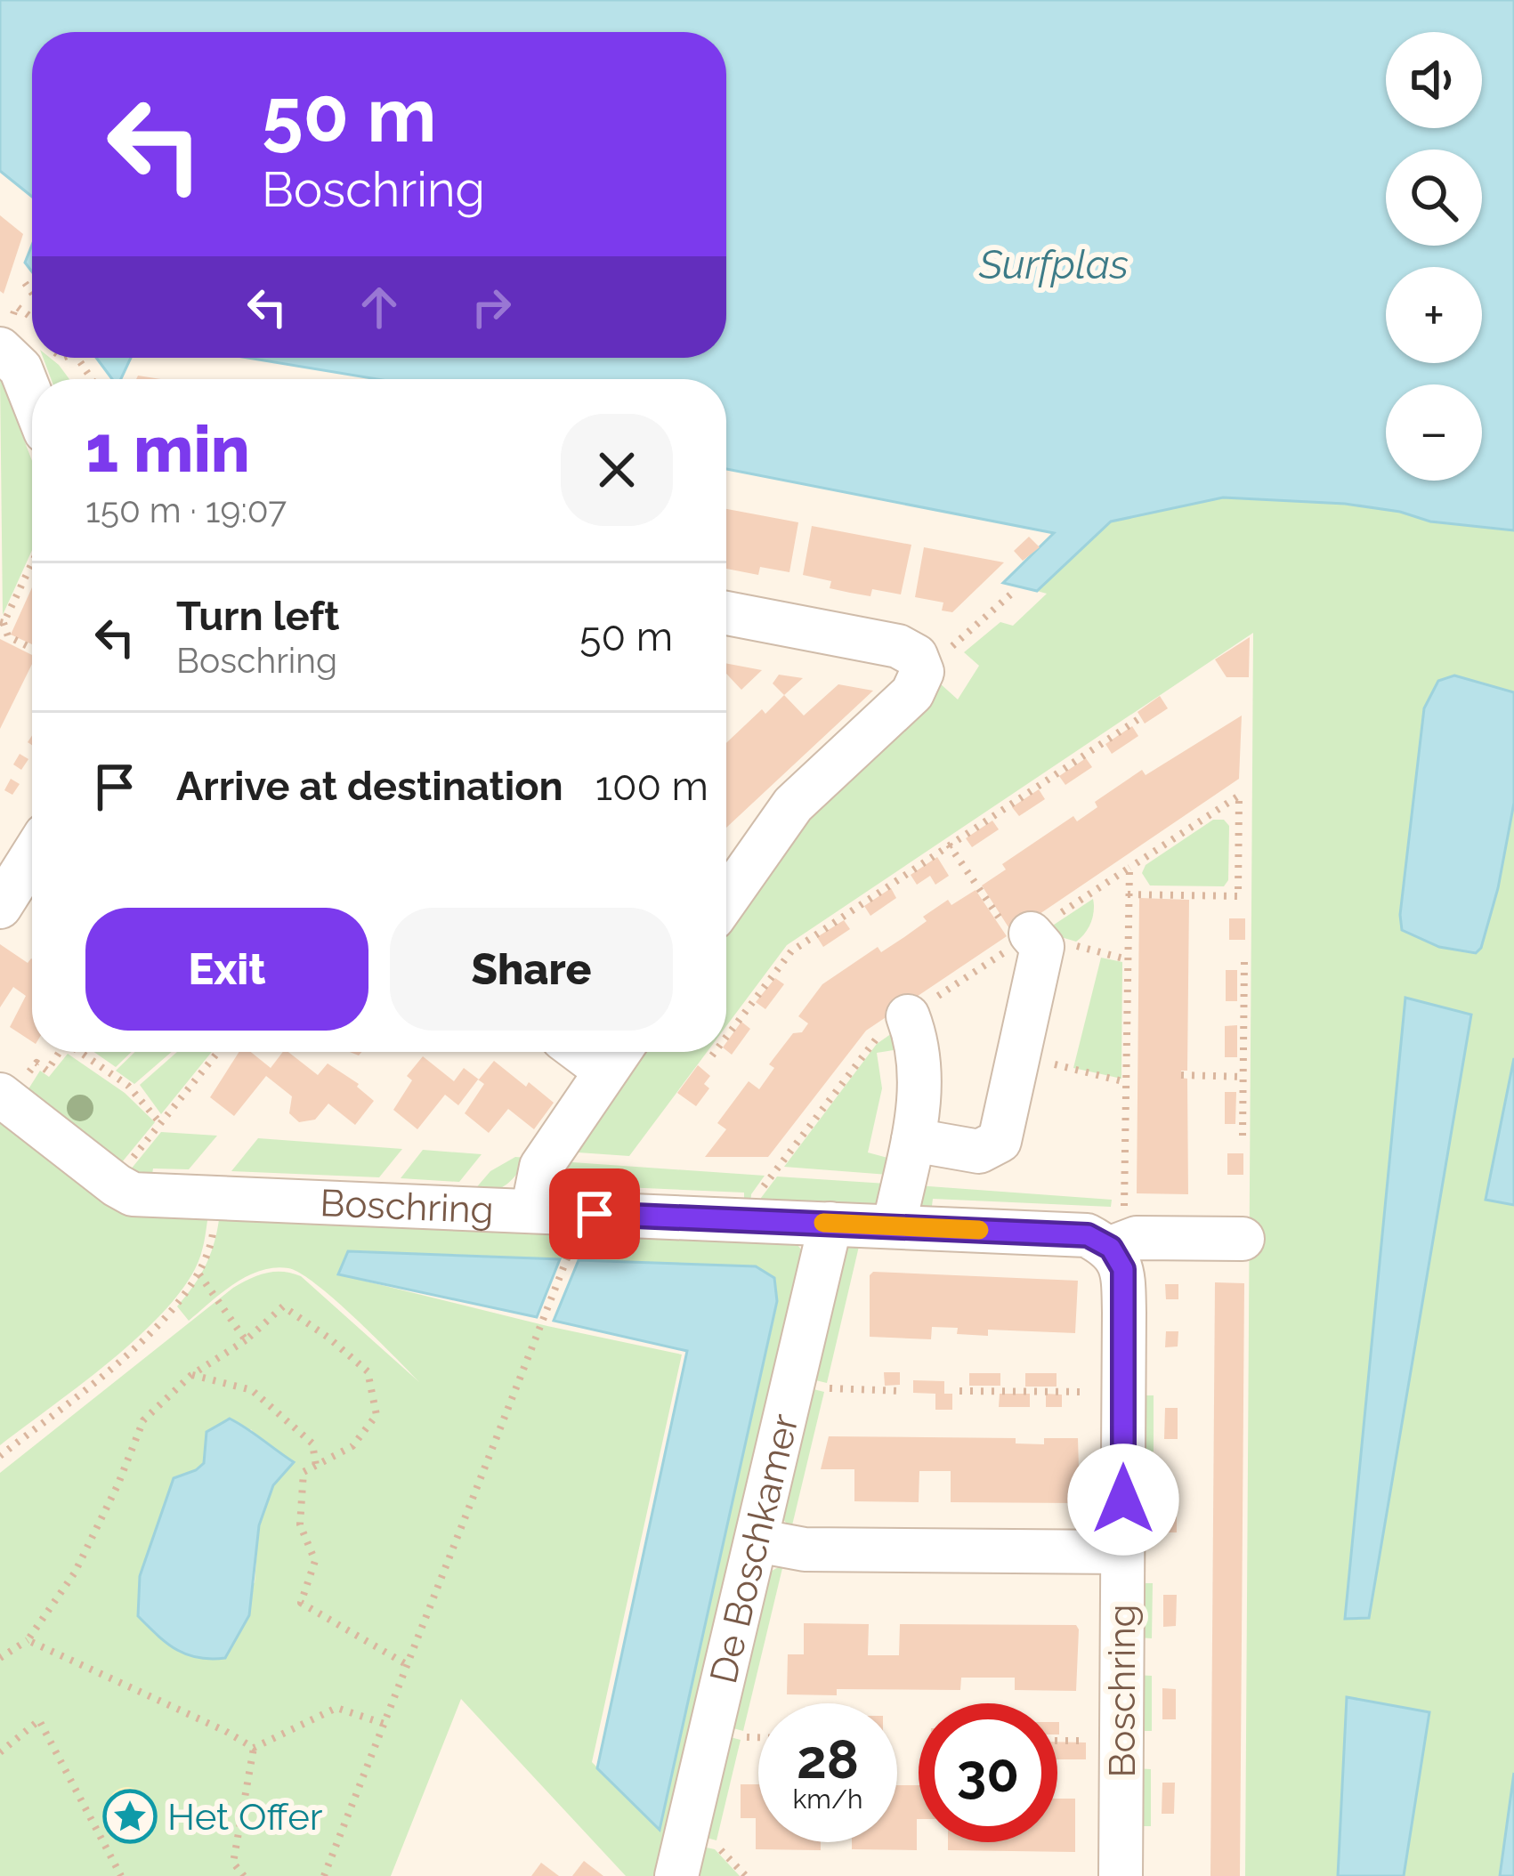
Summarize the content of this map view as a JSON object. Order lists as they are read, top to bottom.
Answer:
{
  "streets": {
    "street": ["Boschring", "De Boschkamer"]
  },
  "crossings": [
    ["Boschring", "De Boschkamer"]
  ],
  "water": ["Surfplas"],
  "places": {
    "place": ["Het Offer"]
  },
  "page": {
    "map_buttons": ["+", "−"],
    "turn": ["50 m", "Boschring"],
    "heading": ["1 min", "150 m · 19:07"],
    "list": [
      {
        "name": "Turn left",
        "note": "Boschring",
        "value": "50 m"
      },
      {
        "name": "Arrive at destination",
        "value": "100 m"
      }
    ],
    "buttons": ["Exit", "Share"],
    "speed": "28 km/h",
    "limit": "30"
  }
}
